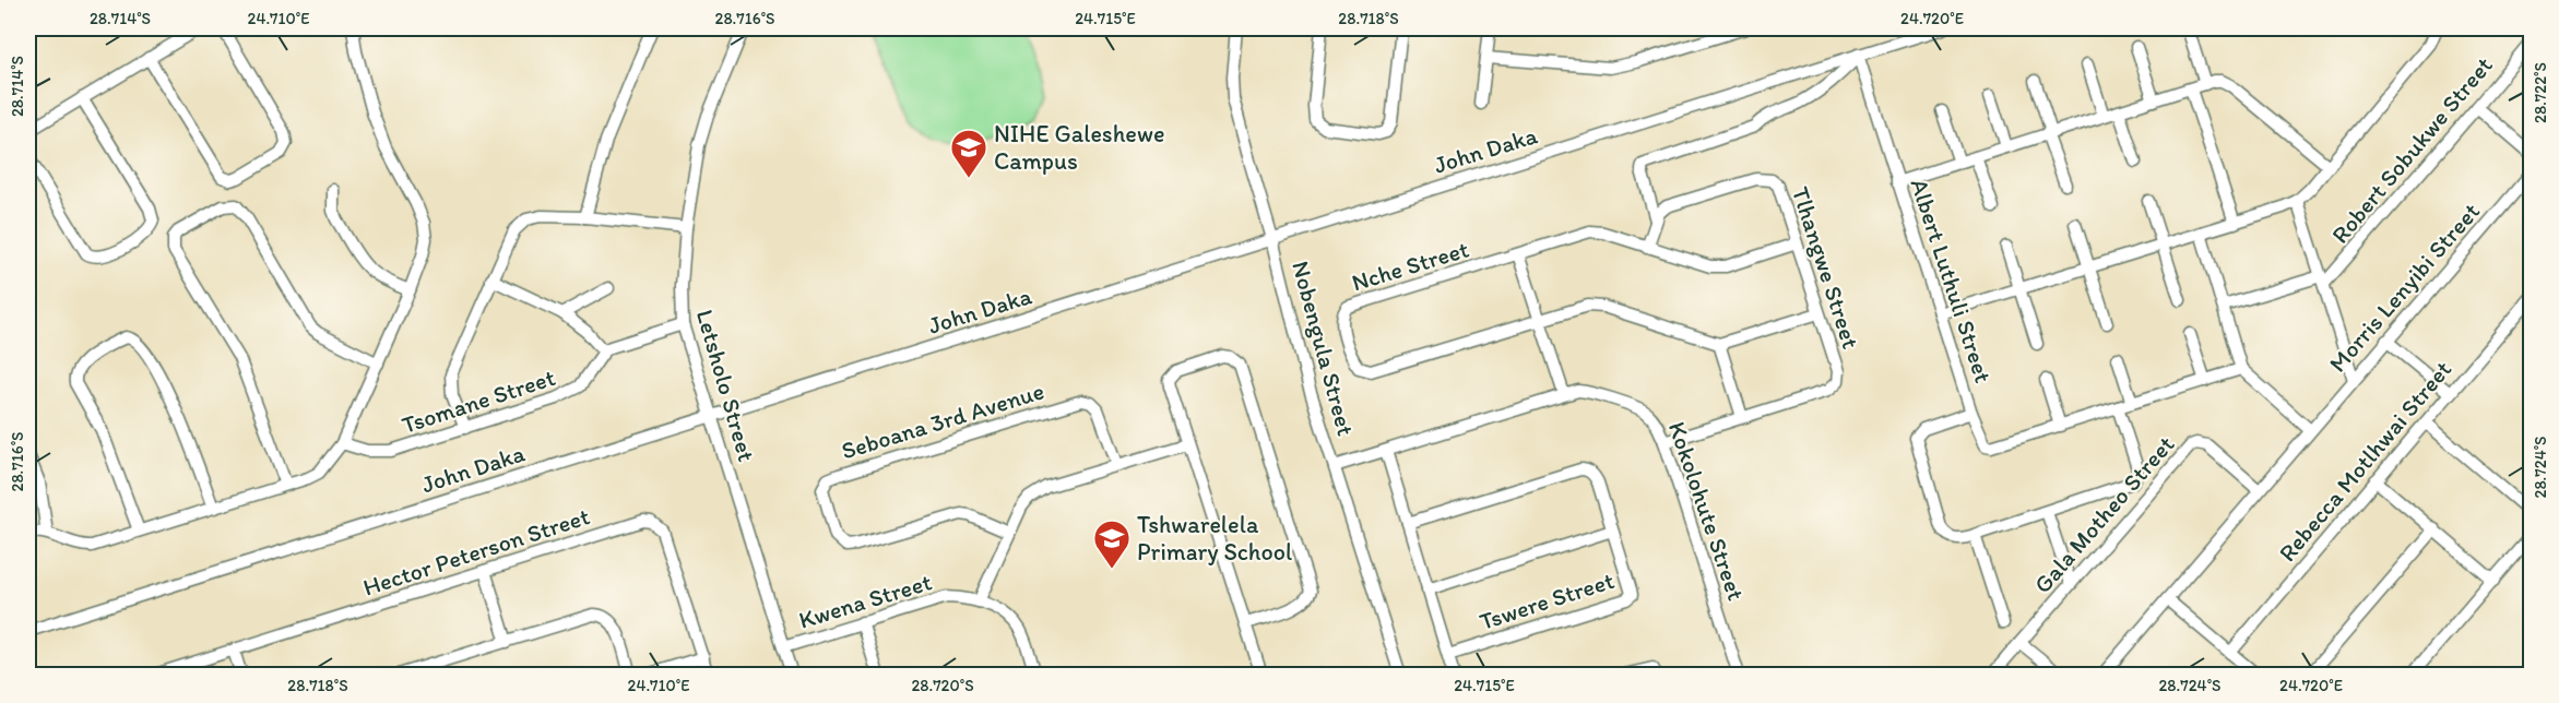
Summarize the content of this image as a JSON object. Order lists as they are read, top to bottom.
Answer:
{
  "streets": {
    "street": [
      "John Daka",
      "Robert Sobukwe Street",
      "Nche Street",
      "Tlhangwe Street",
      "Albert Luthuli Street",
      "Morris Lenyibi Street",
      "Nobengula Street",
      "Letsholo Street",
      "Tsomane Street",
      "Seboana 3rd Avenue",
      "Rebecca Motlhwai Street",
      "Kokolohute Street",
      "Gala Motheo Street",
      "Hector Peterson Street",
      "Kwena Street",
      "Tswere Street"
    ]
  },
  "crossings": [
    ["John Daka", "Albert Luthuli Street"],
    ["John Daka", "Nobengula Street"],
    ["John Daka", "Letsholo Street"],
    ["Nche Street", "Tlhangwe Street"],
    ["Tlhangwe Street", "Kokolohute Street"],
    ["Morris Lenyibi Street", "Gala Motheo Street"],
    ["Nobengula Street", "Kokolohute Street"],
    ["Letsholo Street", "Kwena Street"]
  ],
  "places": {
    "school or university": ["NIHE Galeshewe Campus", "Tshwarelela Primary School"]
  },
  "coordinates": [
    "28.714°S",
    "24.710°E",
    "28.716°S",
    "24.715°E",
    "28.718°S",
    "24.720°E",
    "28.722°S",
    "28.724°S",
    "28.720°S"
  ]
}
